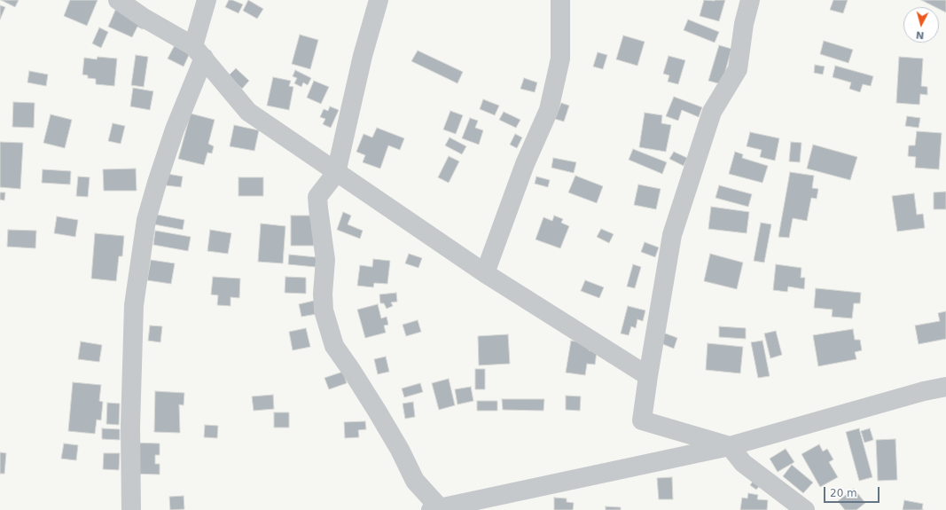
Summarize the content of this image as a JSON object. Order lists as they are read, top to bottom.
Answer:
{
  "scale_bar": "20 m",
  "north": "bottom"
}
